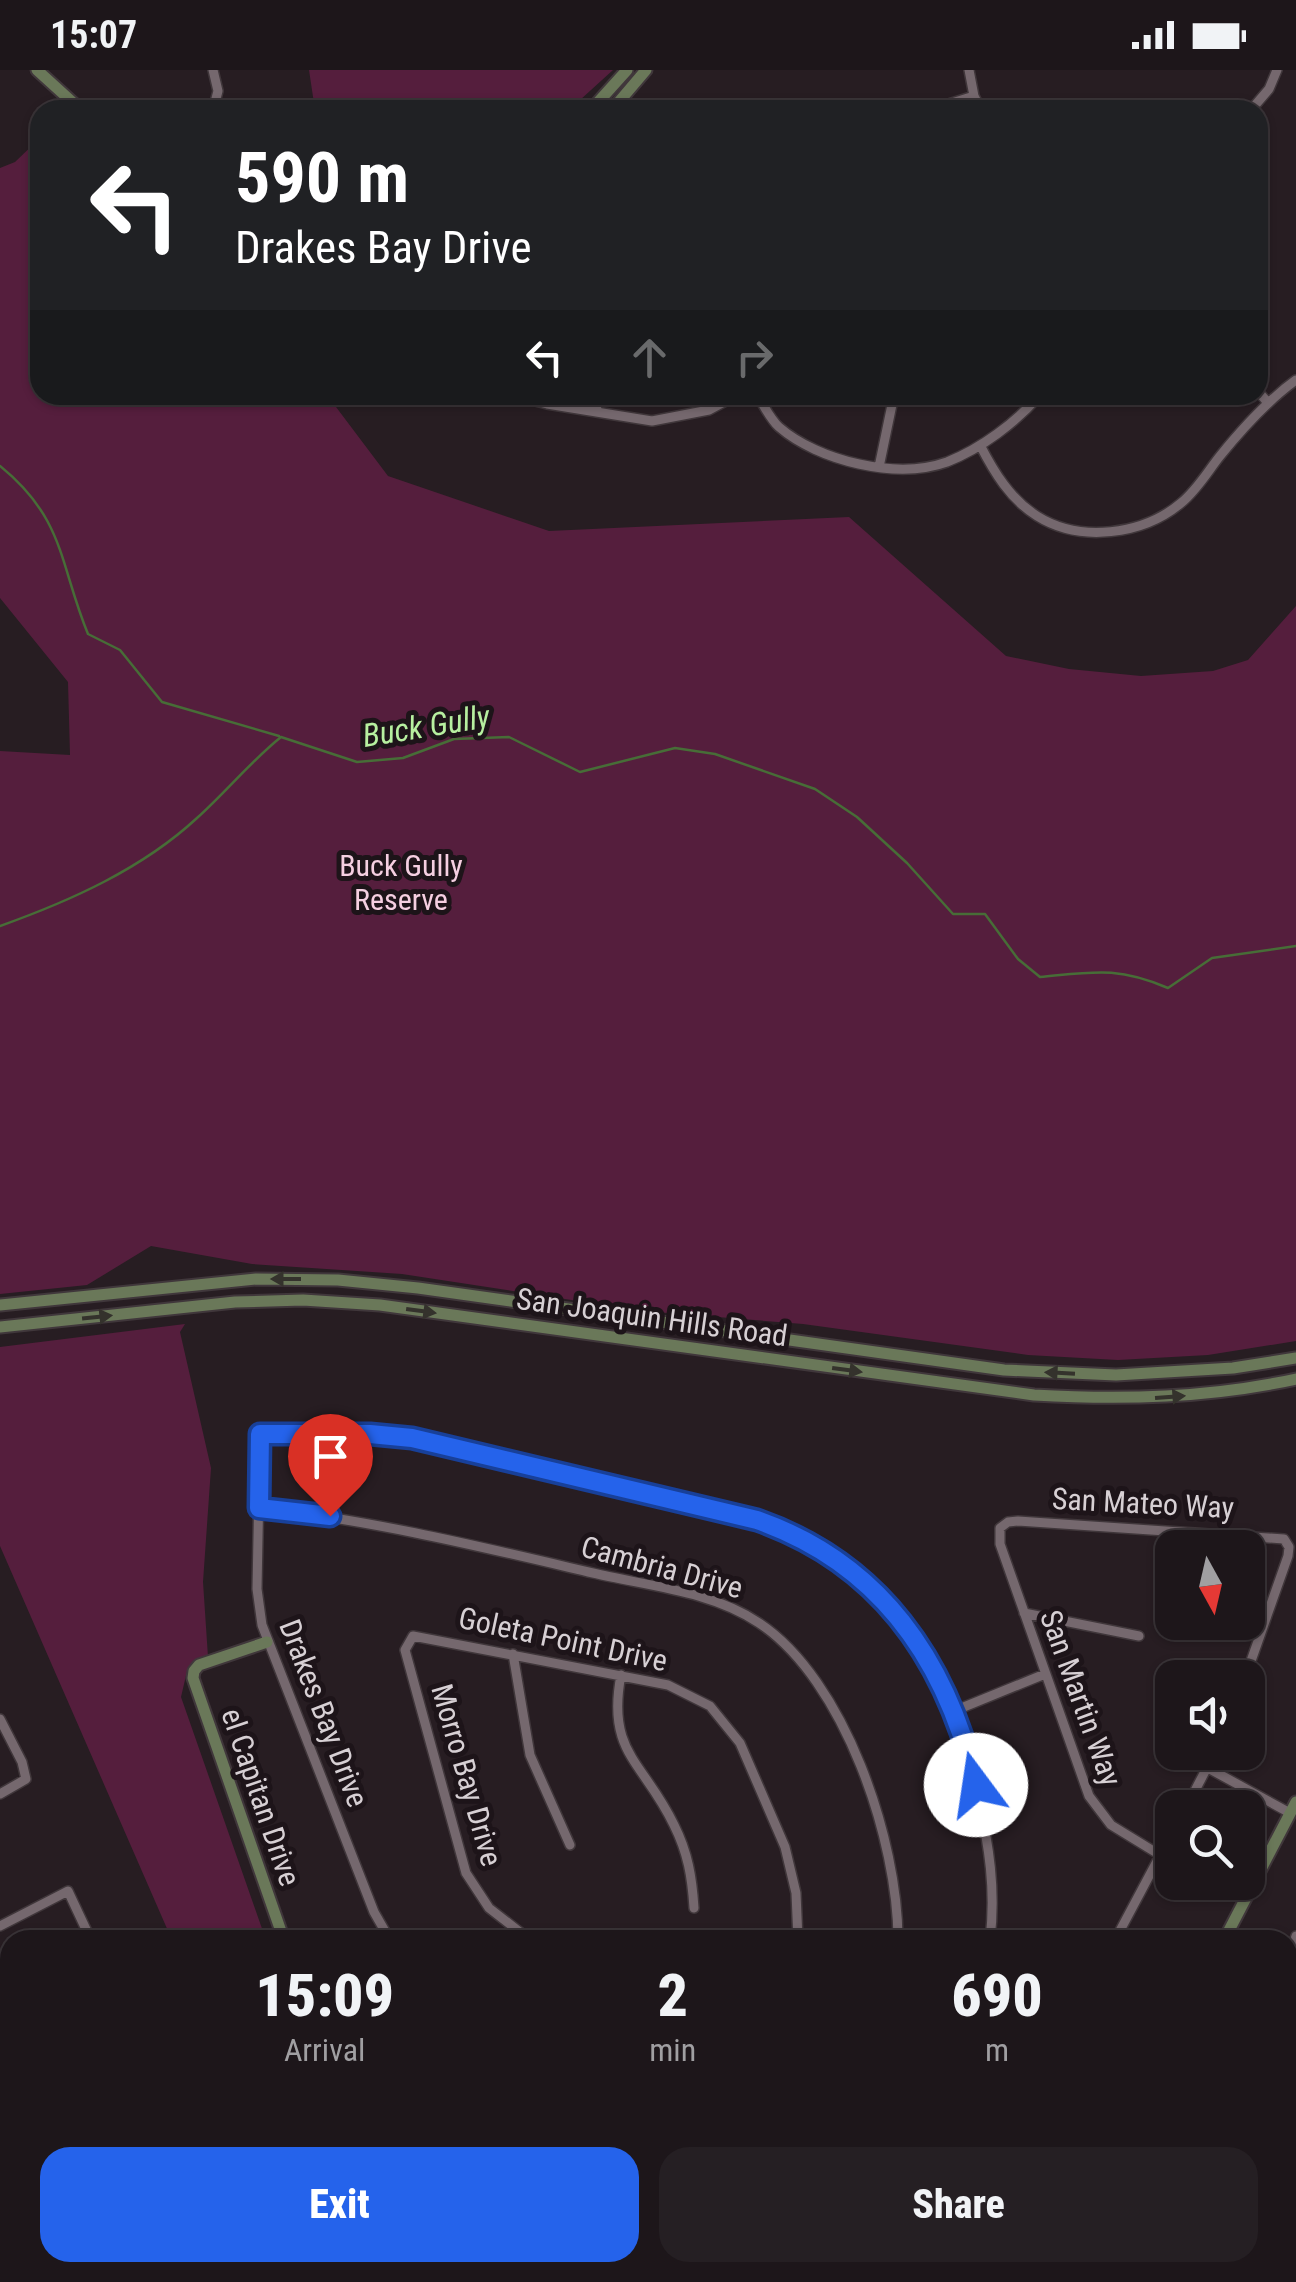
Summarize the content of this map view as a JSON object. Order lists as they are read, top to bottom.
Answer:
{
  "streets": {
    "main road": ["San Joaquin Hills Road", "el Capitan Drive"],
    "street": [
      "San Mateo Way",
      "Cambria Drive",
      "Goleta Point Drive",
      "San Martin Way",
      "Drakes Bay Drive",
      "Morro Bay Drive"
    ]
  },
  "crossings": [
    ["San Mateo Way", "San Martin Way"],
    ["Cambria Drive", "Drakes Bay Drive"],
    ["Goleta Point Drive", "Morro Bay Drive"],
    ["Drakes Bay Drive", "el Capitan Drive"]
  ],
  "water": ["Buck Gully"],
  "parks": ["Buck Gully Reserve"],
  "north": "bottom",
  "page": {
    "status": "15:07",
    "turn": ["590 m", "Drakes Bay Drive"],
    "eta": [
      "15:09",
      "Arrival",
      "2",
      "min",
      "690",
      "m"
    ],
    "buttons": ["Exit", "Share"]
  }
}
